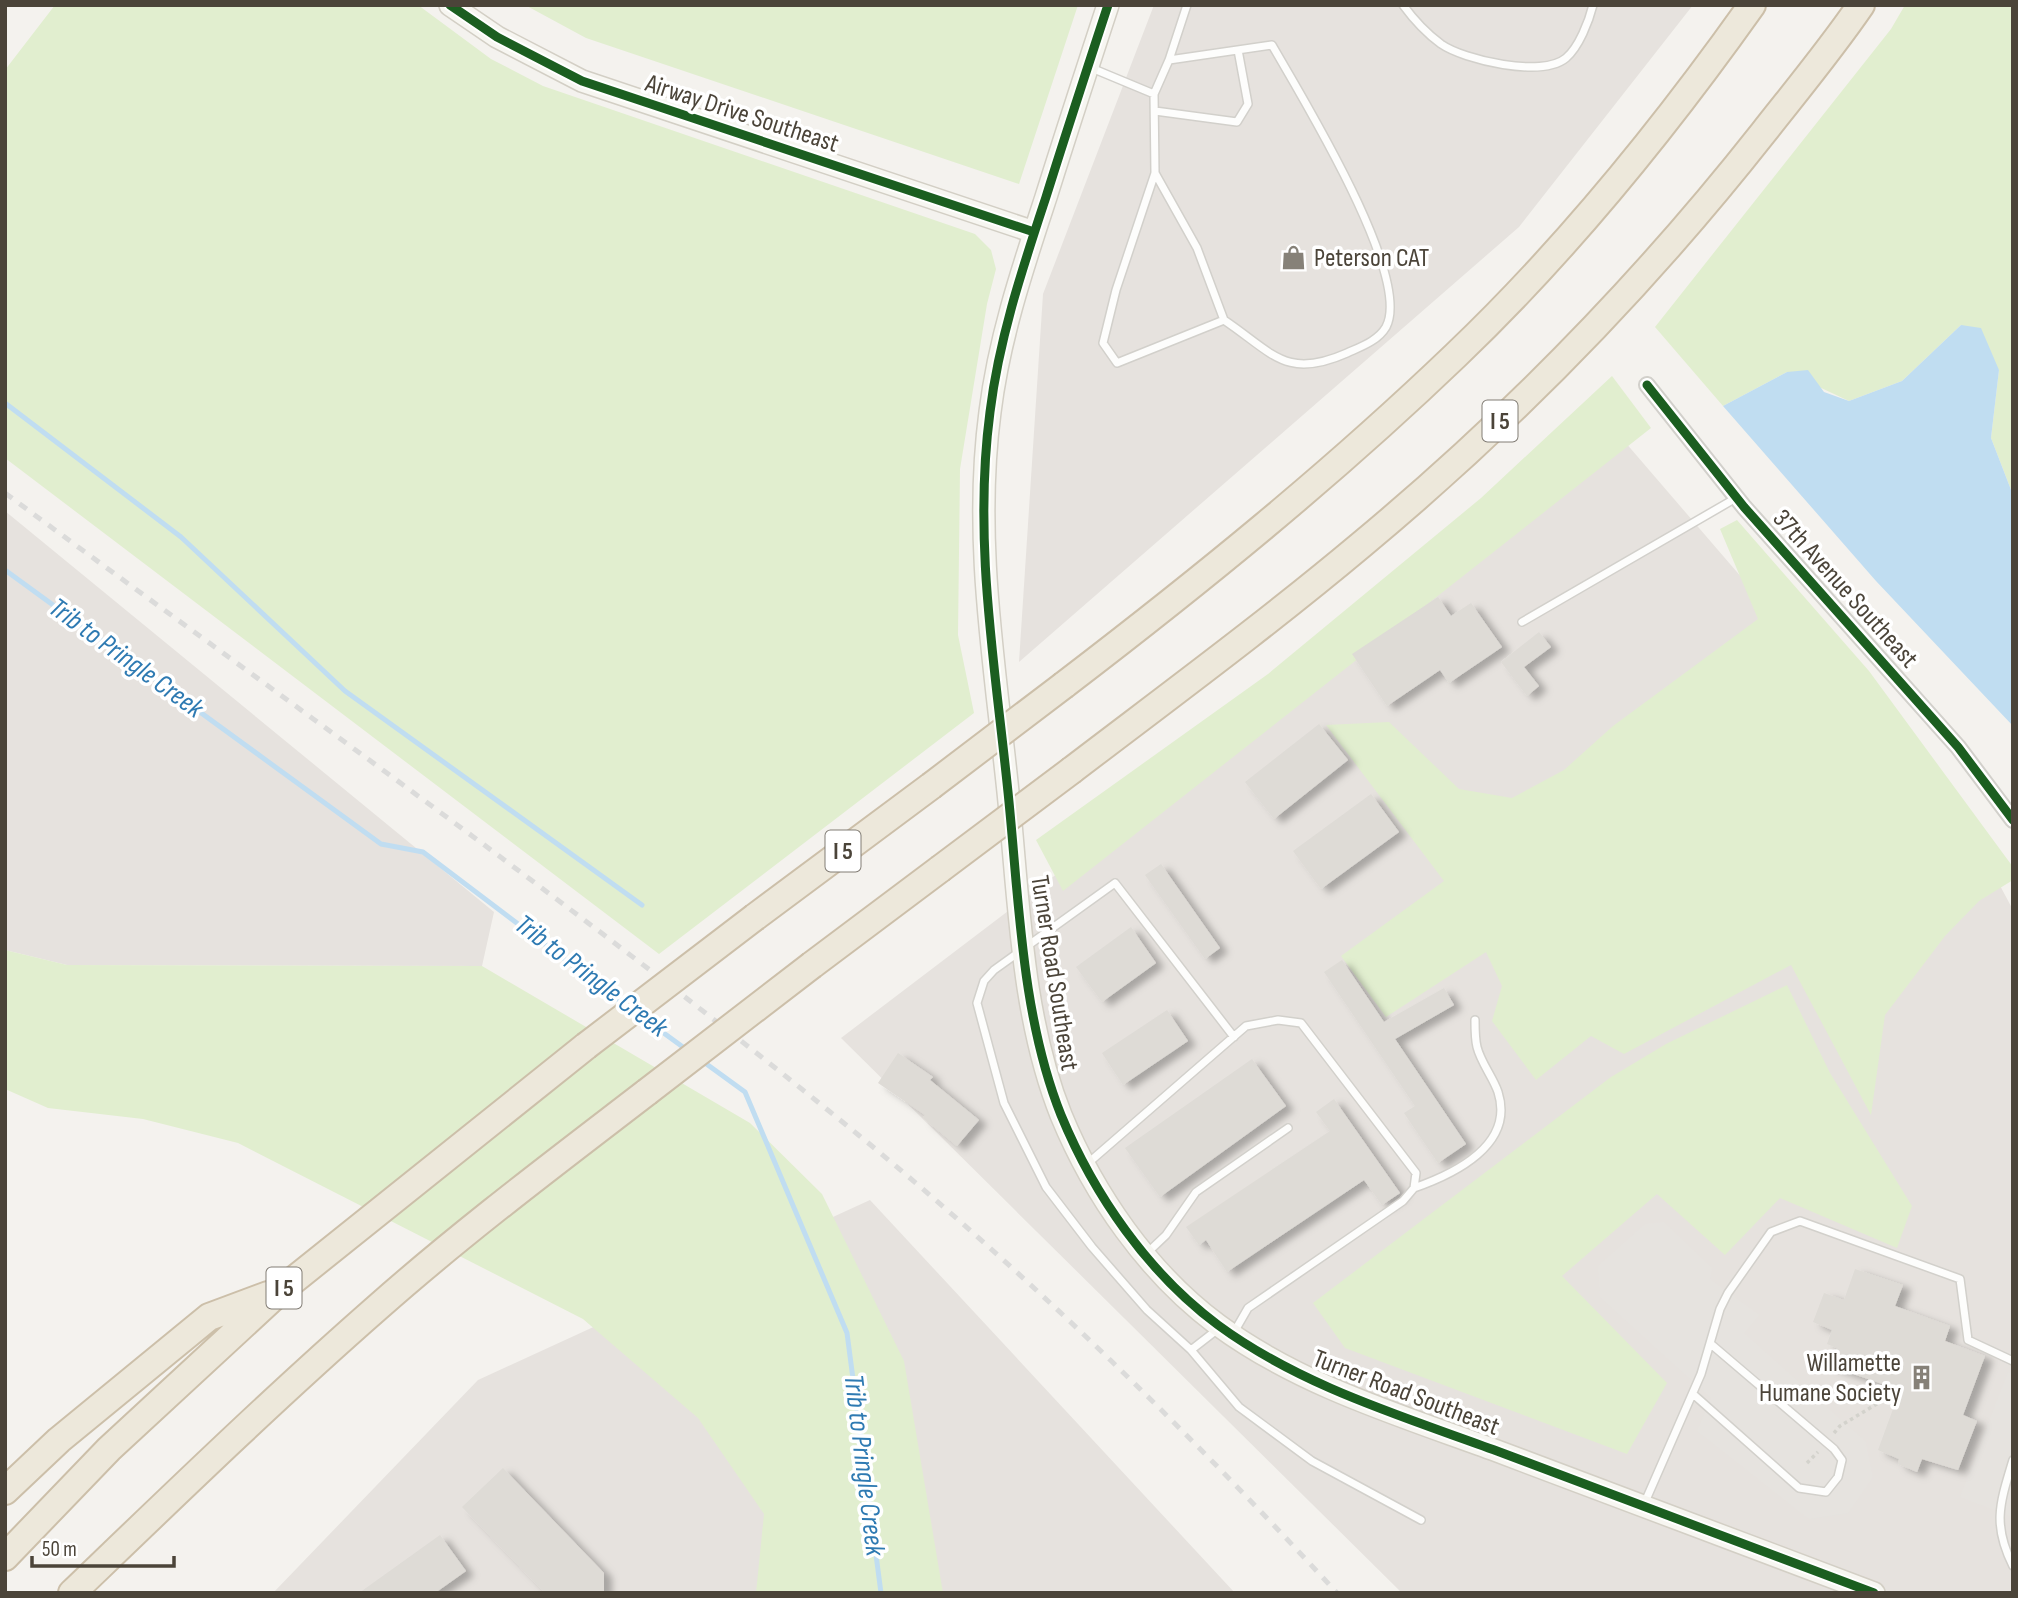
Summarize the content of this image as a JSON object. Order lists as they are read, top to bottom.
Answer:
{
  "streets": {
    "highway": ["I 5"],
    "main road": ["Airway Drive Southeast", "Turner Road Southeast"],
    "street": ["37th Avenue Southeast"]
  },
  "crossings": [
    ["Airway Drive Southeast", "Turner Road Southeast"]
  ],
  "water": ["Trib to Pringle Creek"],
  "places": {
    "shop": ["Peterson CAT"],
    "building": ["Willamette Humane Society"]
  },
  "scale_bar": "50 m"
}
